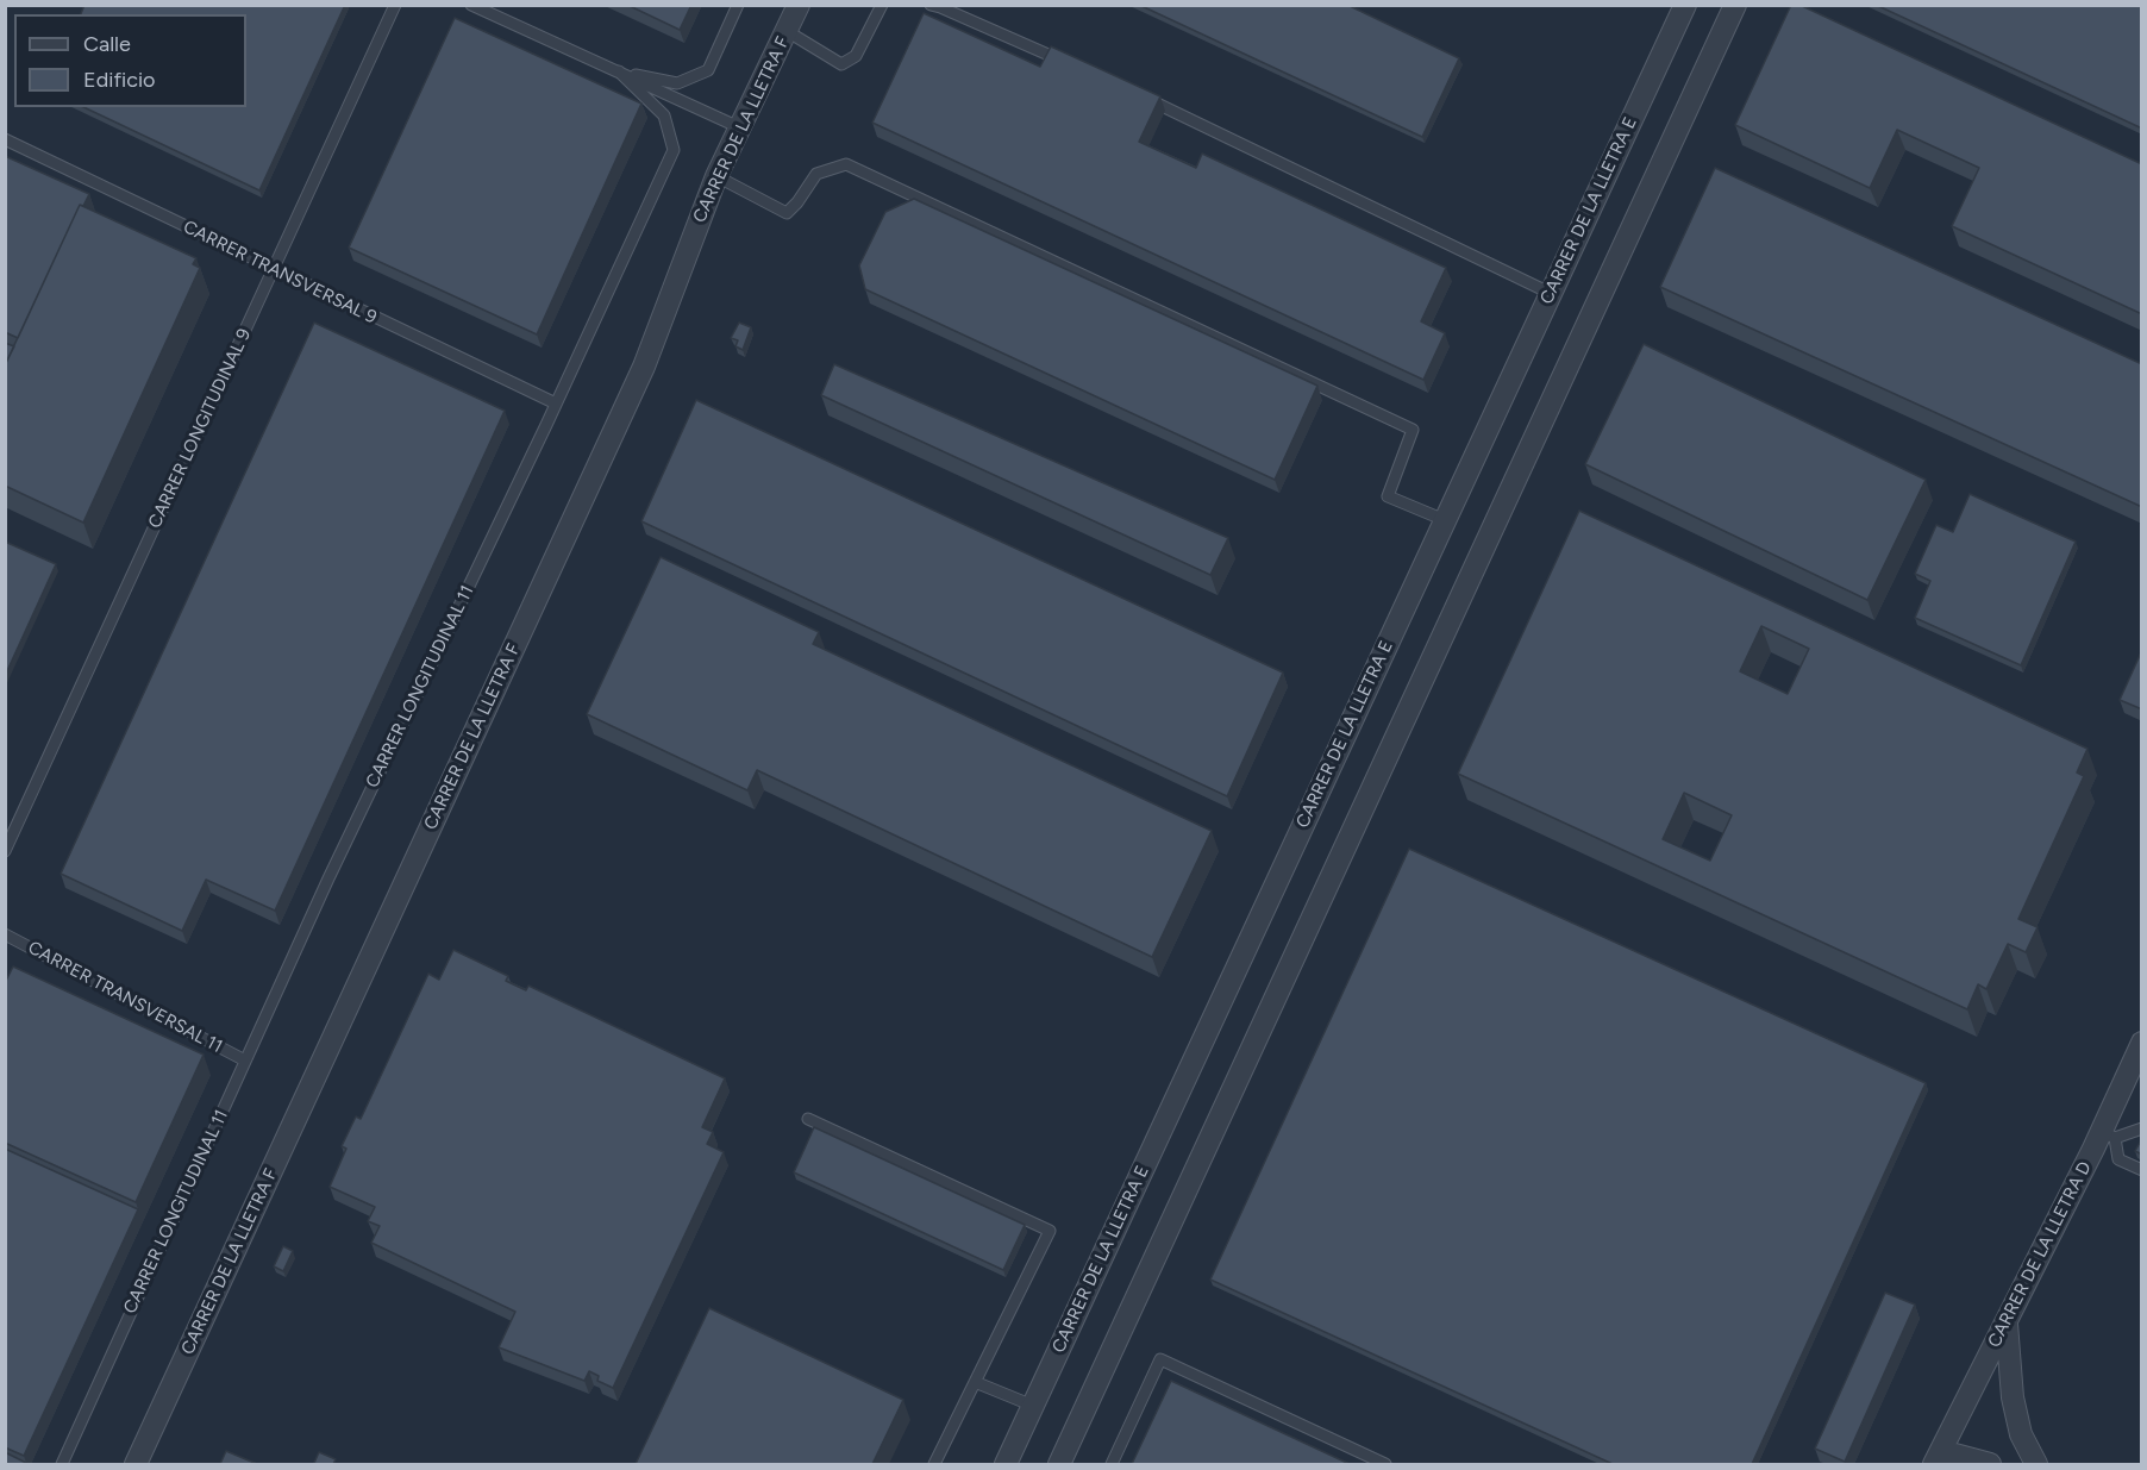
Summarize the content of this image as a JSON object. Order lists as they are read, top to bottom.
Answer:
{
  "streets": {
    "street": ["CARRER DE LA LLETRA F", "CARRER DE LA LLETRA E", "CARRER DE LA LLETRA D"],
    "lane": [
      "CARRER TRANSVERSAL 9",
      "CARRER LONGITUDINAL 9",
      "CARRER LONGITUDINAL 11",
      "CARRER TRANSVERSAL 11"
    ]
  },
  "crossings": [
    ["CARRER TRANSVERSAL 9", "CARRER LONGITUDINAL 9"],
    ["CARRER TRANSVERSAL 9", "CARRER LONGITUDINAL 11"],
    ["CARRER LONGITUDINAL 11", "CARRER TRANSVERSAL 11"]
  ],
  "legend": ["Calle", "Edificio"]
}
